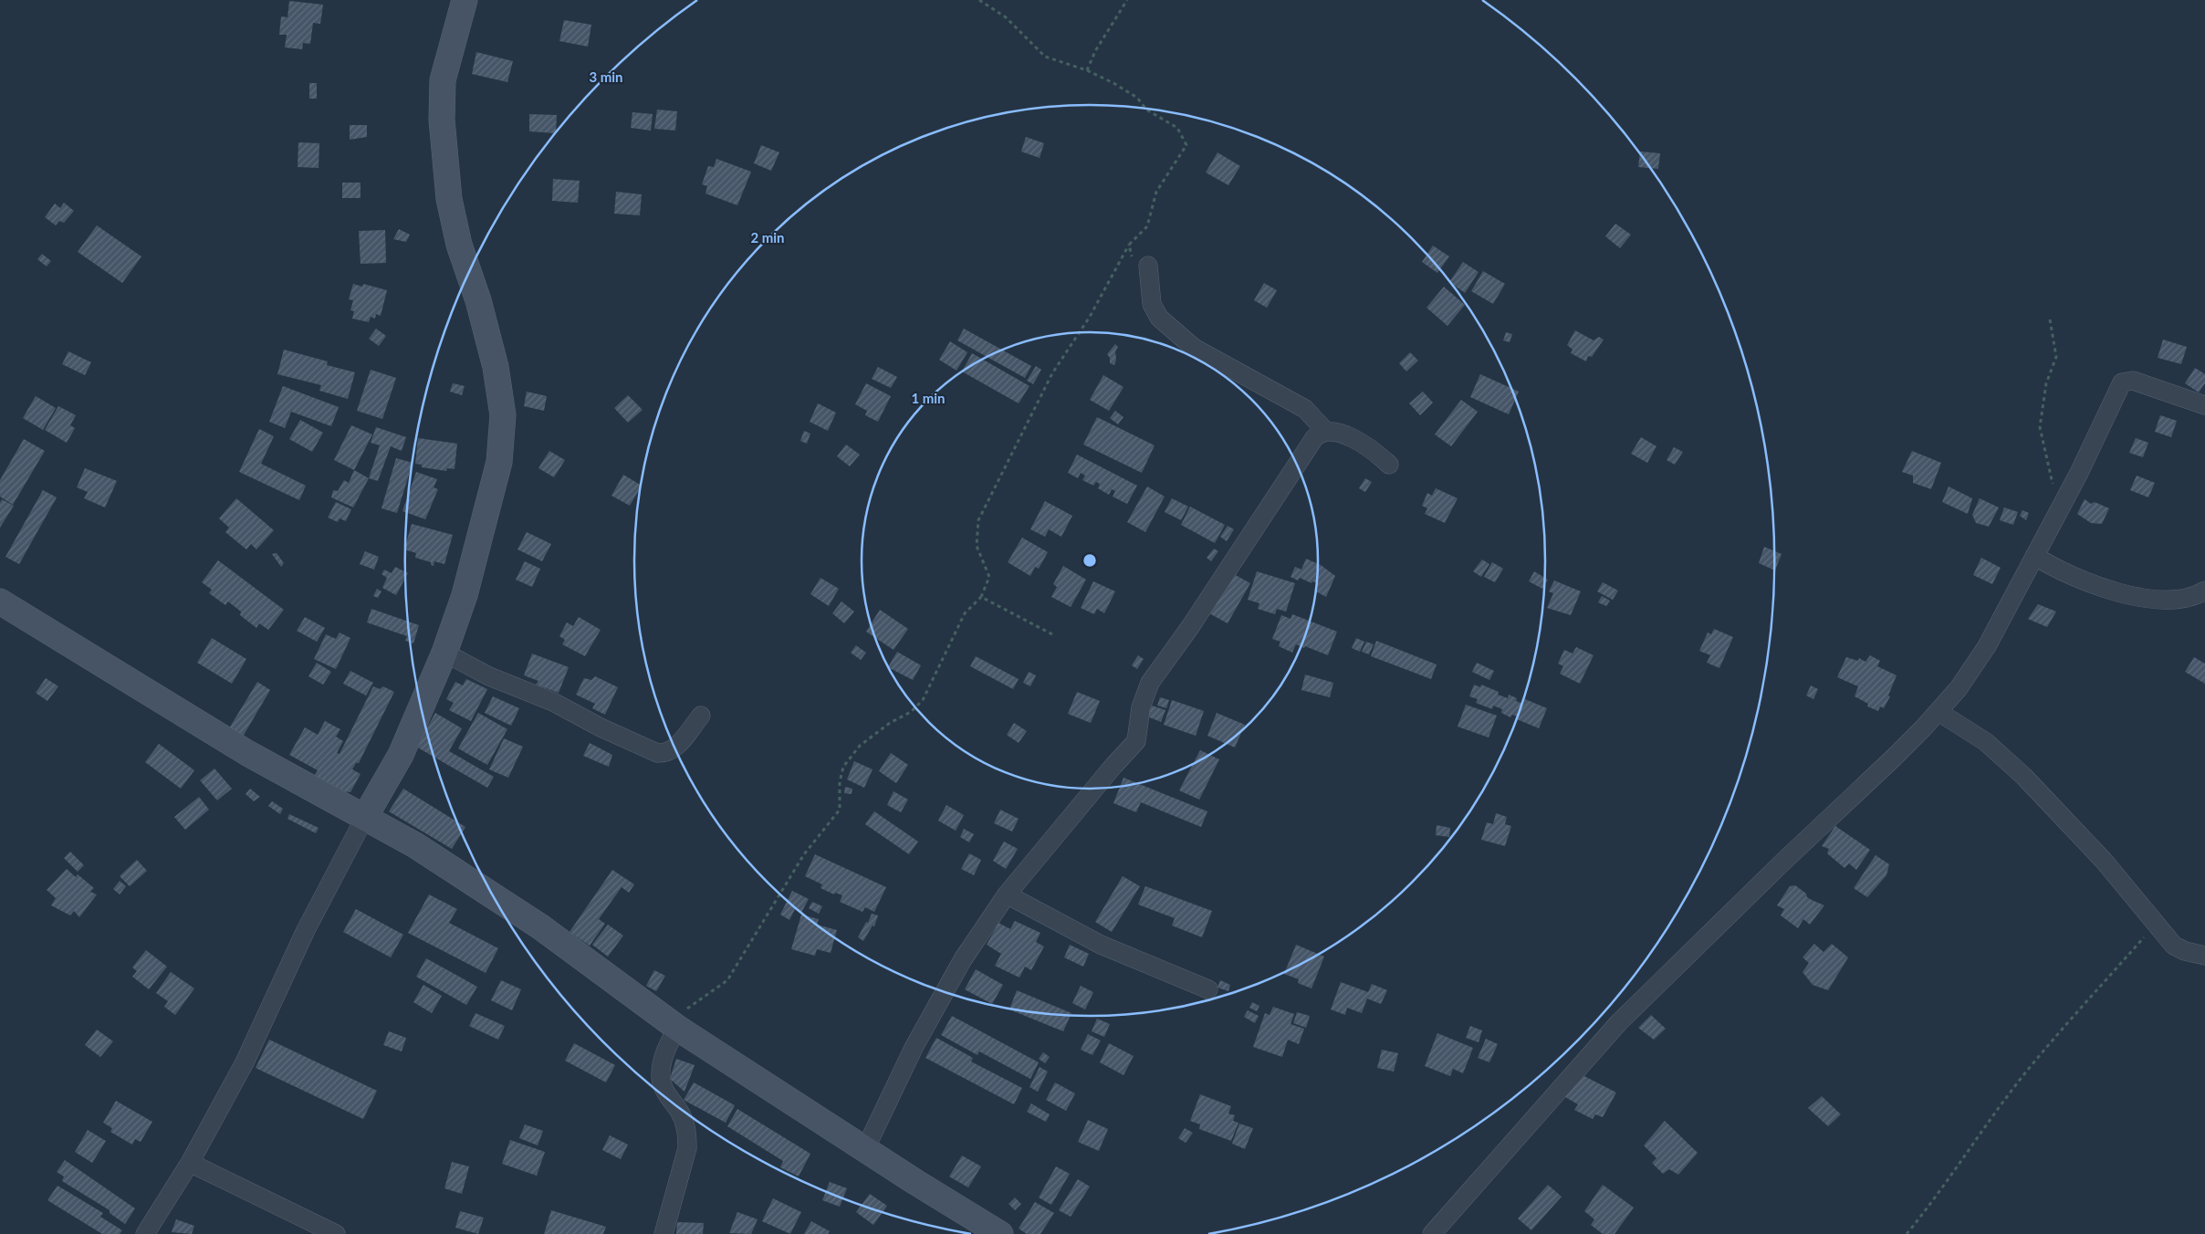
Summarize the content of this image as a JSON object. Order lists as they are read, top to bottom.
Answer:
{
  "rings": ["3 min", "2 min", "1 min"]
}
